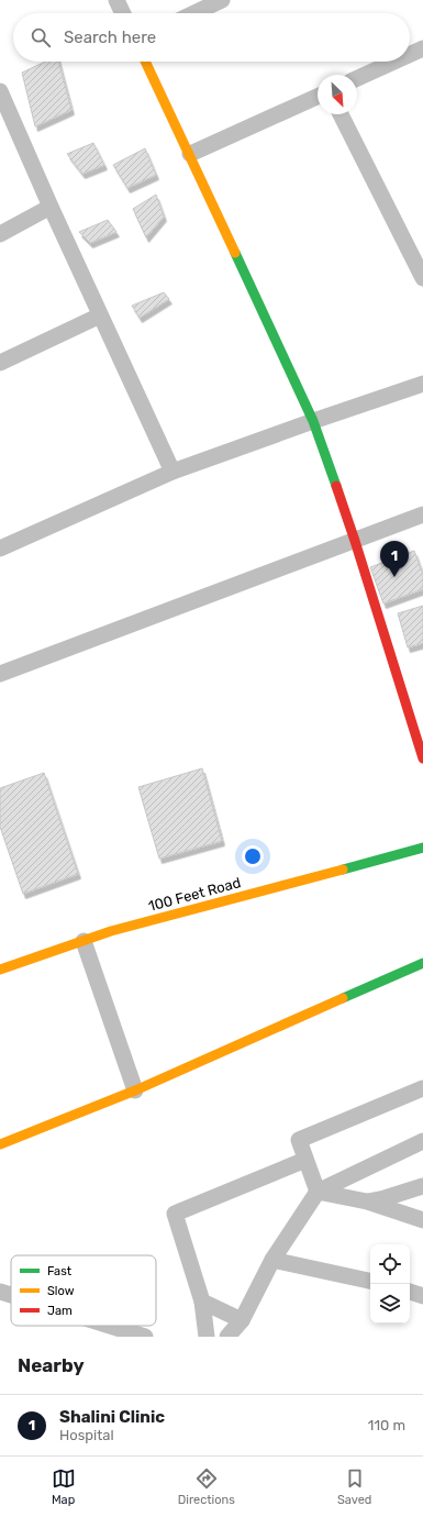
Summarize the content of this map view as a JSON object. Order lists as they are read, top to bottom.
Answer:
{
  "streets": {
    "street": ["100 Feet Road"]
  },
  "legend": ["Fast", "Slow", "Jam"],
  "north": "bottom right",
  "page": {
    "search": "Search here",
    "pins": "1",
    "heading": "Nearby",
    "list": [
      {
        "mark": "1",
        "name": "Shalini Clinic",
        "note": "Hospital",
        "value": "110 m"
      }
    ],
    "nav": ["Map", "Directions", "Saved"]
  }
}
